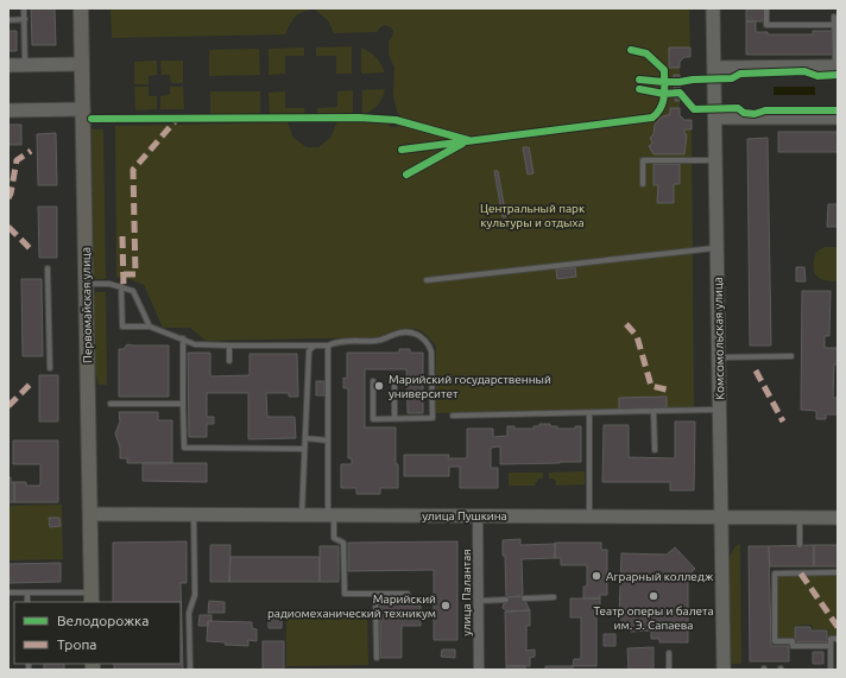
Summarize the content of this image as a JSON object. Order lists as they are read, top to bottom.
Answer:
{
  "streets": {
    "main road": ["Первомайская улица"],
    "street": ["Комсомольская улица", "улица Пушкина", "улица Палантая"]
  },
  "crossings": [
    ["Первомайская улица", "улица Пушкина"],
    ["Комсомольская улица", "улица Пушкина"],
    ["улица Пушкина", "улица Палантая"]
  ],
  "parks": ["Центральный парк культуры и отдыха"],
  "places": [
    "Марийский государственный университет",
    "Аграрный колледж",
    "Театр оперы и балета им. Э. Сапаева",
    "Марийский радиомеханический техникум"
  ],
  "legend": ["Велодорожка", "Тропа"]
}
